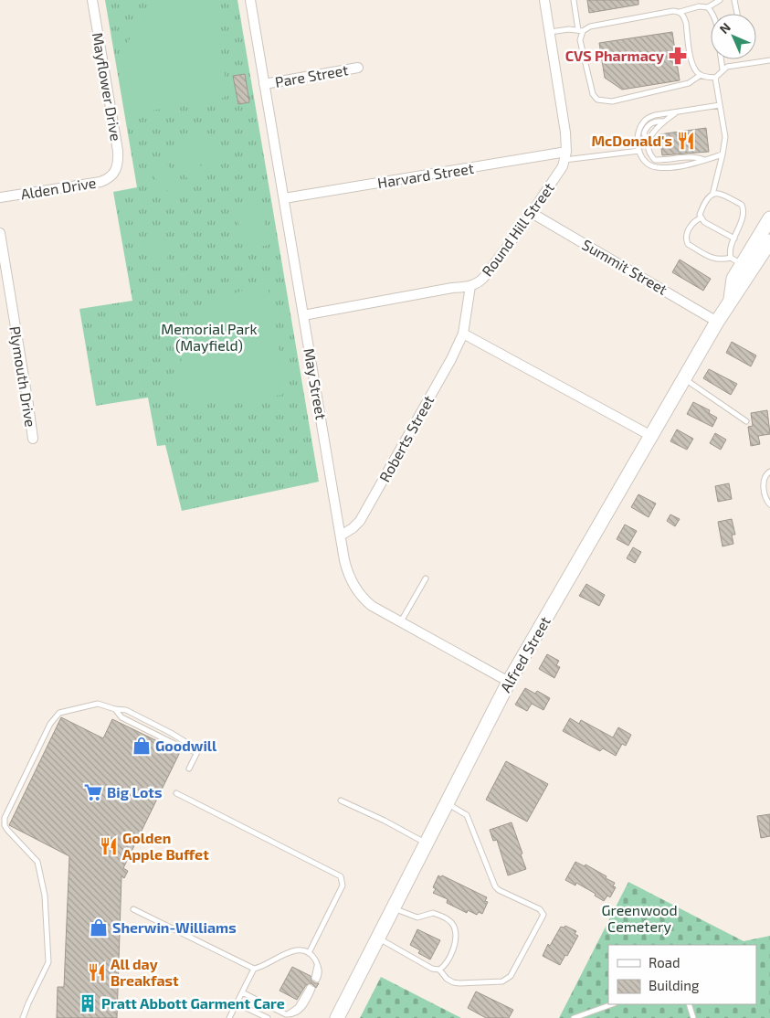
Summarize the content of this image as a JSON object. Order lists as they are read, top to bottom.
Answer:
{
  "streets": {
    "main road": ["Alfred Street"],
    "street": [
      "Pare Street",
      "Mayflower Drive",
      "Harvard Street",
      "Alden Drive",
      "Round Hill Street",
      "Summit Street",
      "Plymouth Drive",
      "May Street",
      "Roberts Street"
    ]
  },
  "crossings": [
    ["Pare Street", "May Street"],
    ["Mayflower Drive", "Alden Drive"],
    ["Harvard Street", "Round Hill Street"],
    ["Harvard Street", "May Street"],
    ["Round Hill Street", "Summit Street"],
    ["Round Hill Street", "May Street"],
    ["Round Hill Street", "Roberts Street"],
    ["Summit Street", "Alfred Street"],
    ["May Street", "Roberts Street"],
    ["May Street", "Alfred Street"]
  ],
  "parks": ["Memorial Park (Mayfield)", "Greenwood Cemetery"],
  "places": {
    "pharmacy": ["CVS Pharmacy"],
    "restaurant": ["McDonald's", "Golden Apple Buffet", "All day Breakfast"],
    "shop": ["Goodwill", "Sherwin-Williams"],
    "supermarket": ["Big Lots"],
    "building": ["Pratt Abbott Garment Care"]
  },
  "legend": ["Road", "Building"],
  "north": "top left"
}
